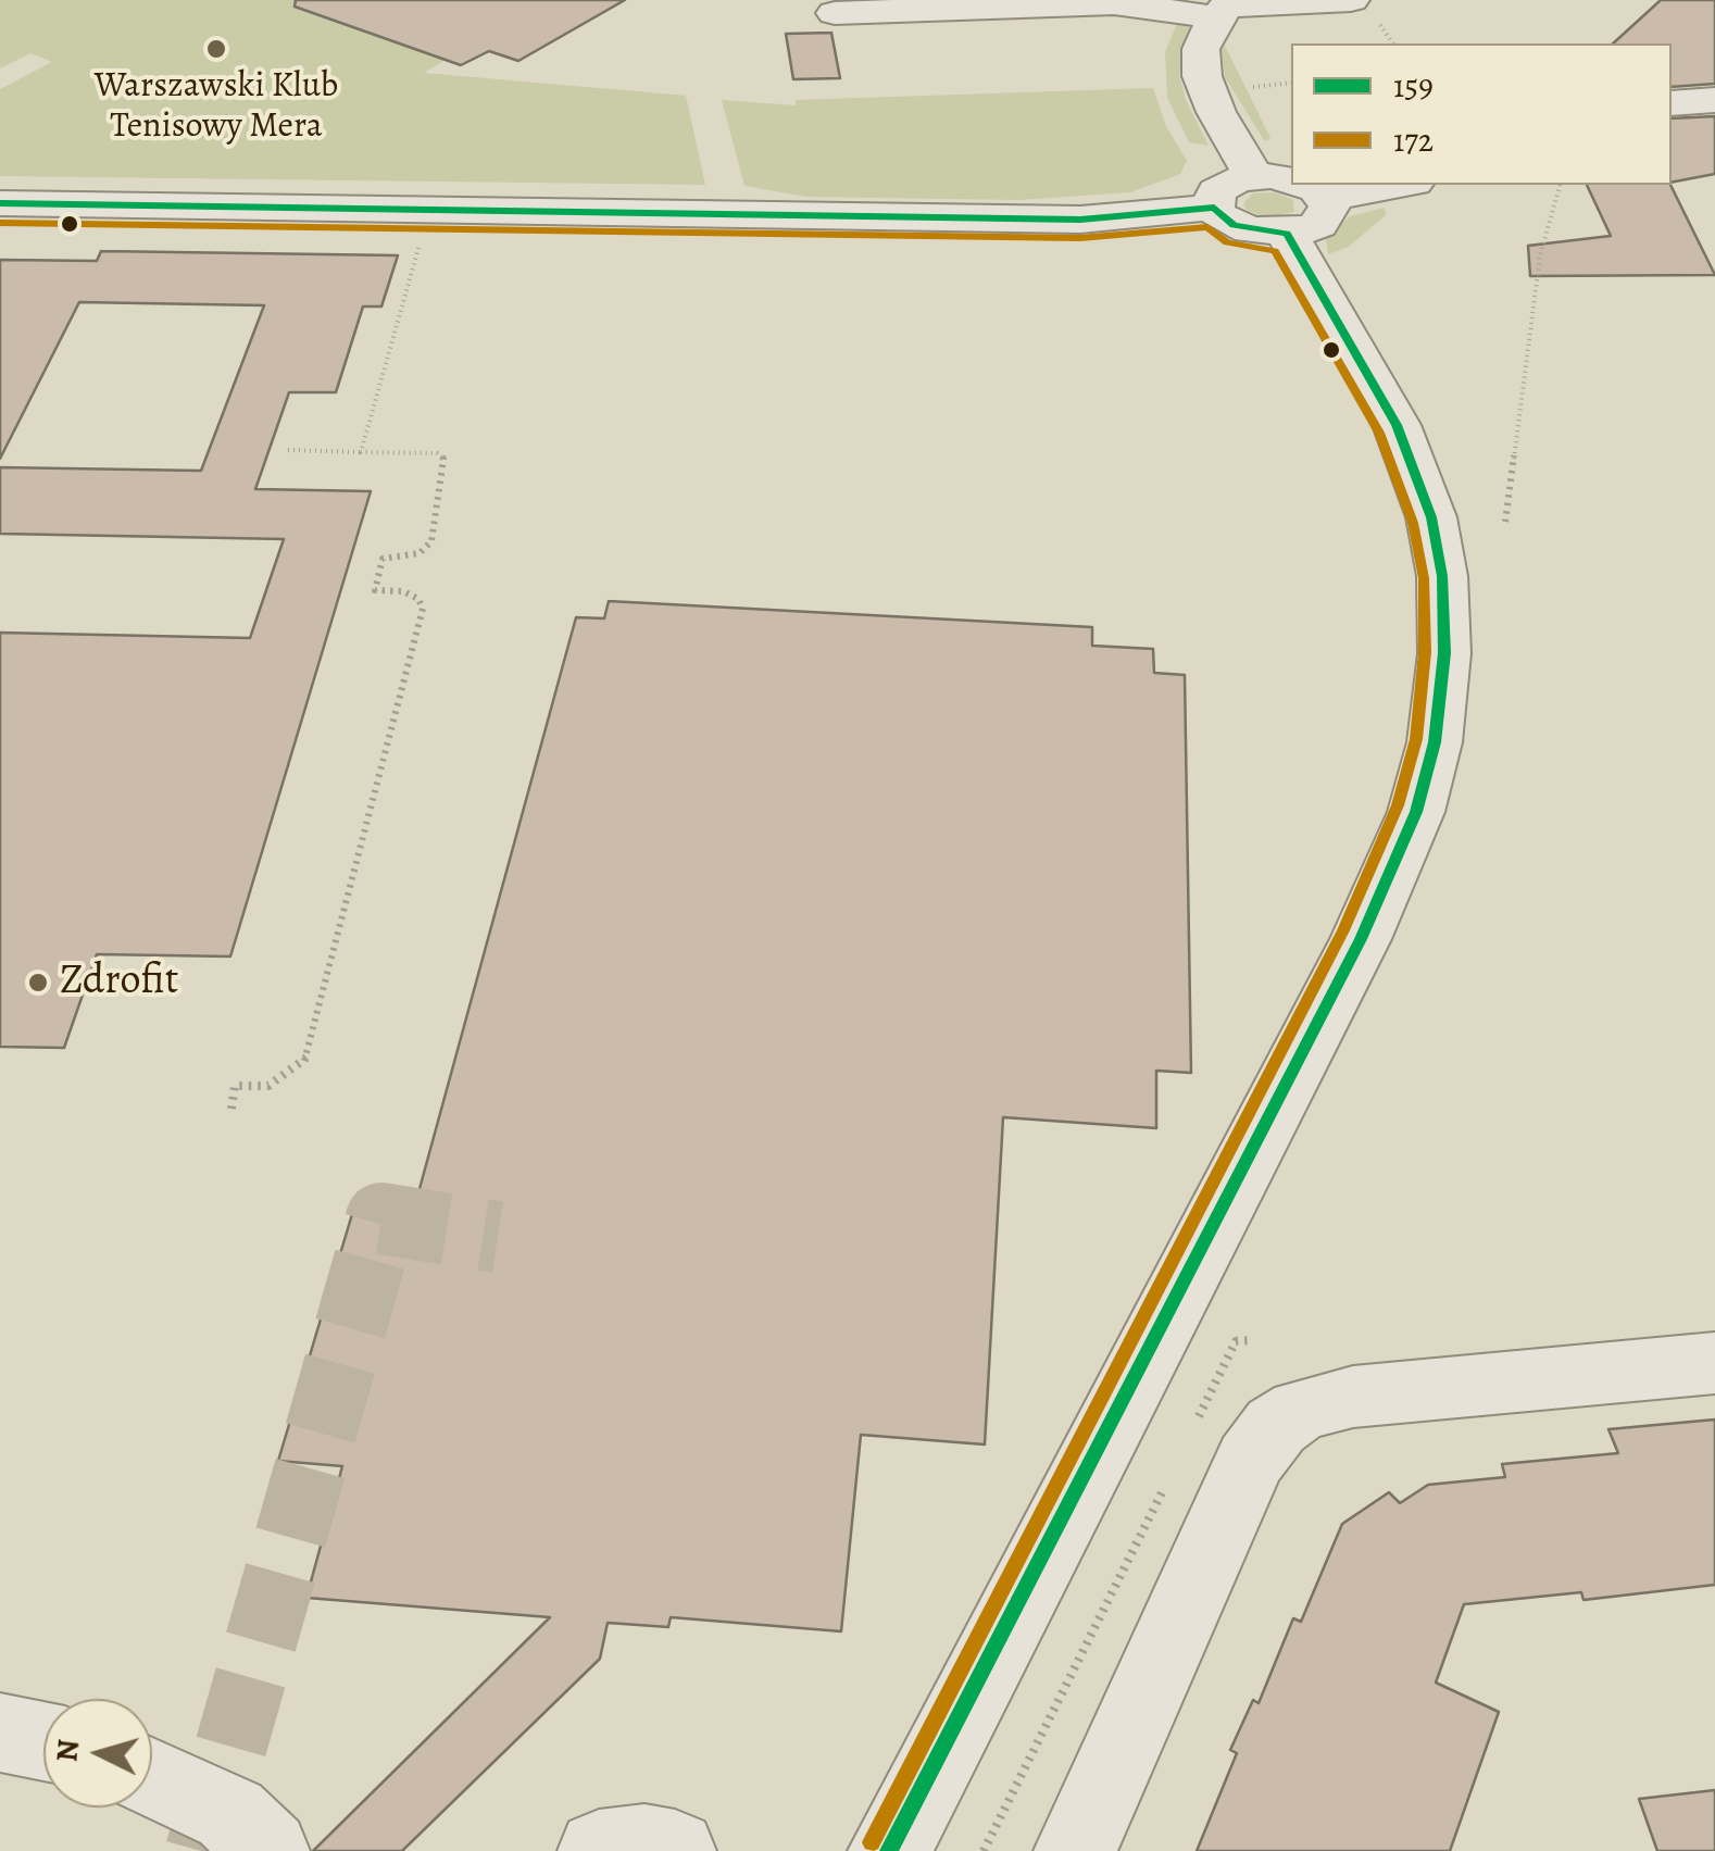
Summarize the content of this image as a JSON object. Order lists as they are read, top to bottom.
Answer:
{
  "places": ["Warszawski Klub Tenisowy Mera", "Zdrofit"],
  "lines": ["transit line 159", "transit line 172"],
  "legend": ["159", "172"],
  "north": "left"
}
